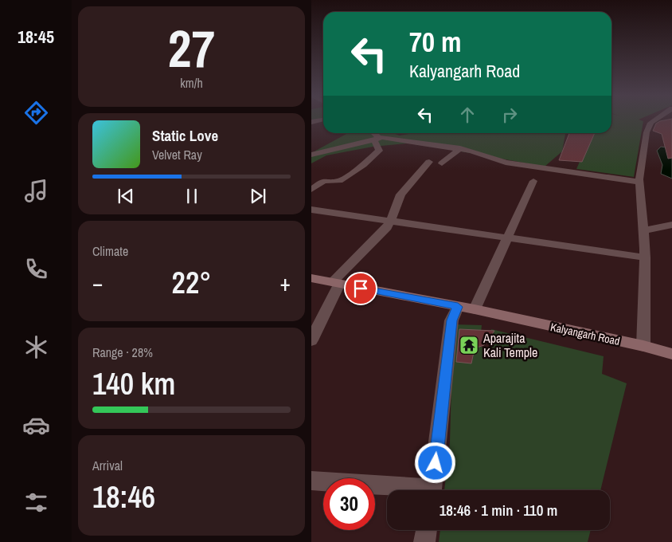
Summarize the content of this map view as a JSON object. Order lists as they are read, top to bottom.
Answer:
{
  "streets": {
    "main road": ["Kalyangarh Road"]
  },
  "places": {
    "temple": ["Aparajita Kali Temple"]
  },
  "page": {
    "tabs": "18:45",
    "tile": [
      ["27", "km/h"],
      "Climate",
      ["Range · 28%", "140 km"],
      ["Arrival", "18:46"]
    ],
    "turn": ["70 m", "Kalyangarh Road"],
    "song": ["Static Love", "Velvet Ray"],
    "heat": ["−", "22°", "+"],
    "limit": "30",
    "trip": "18:46 · 1 min · 110 m"
  }
}
